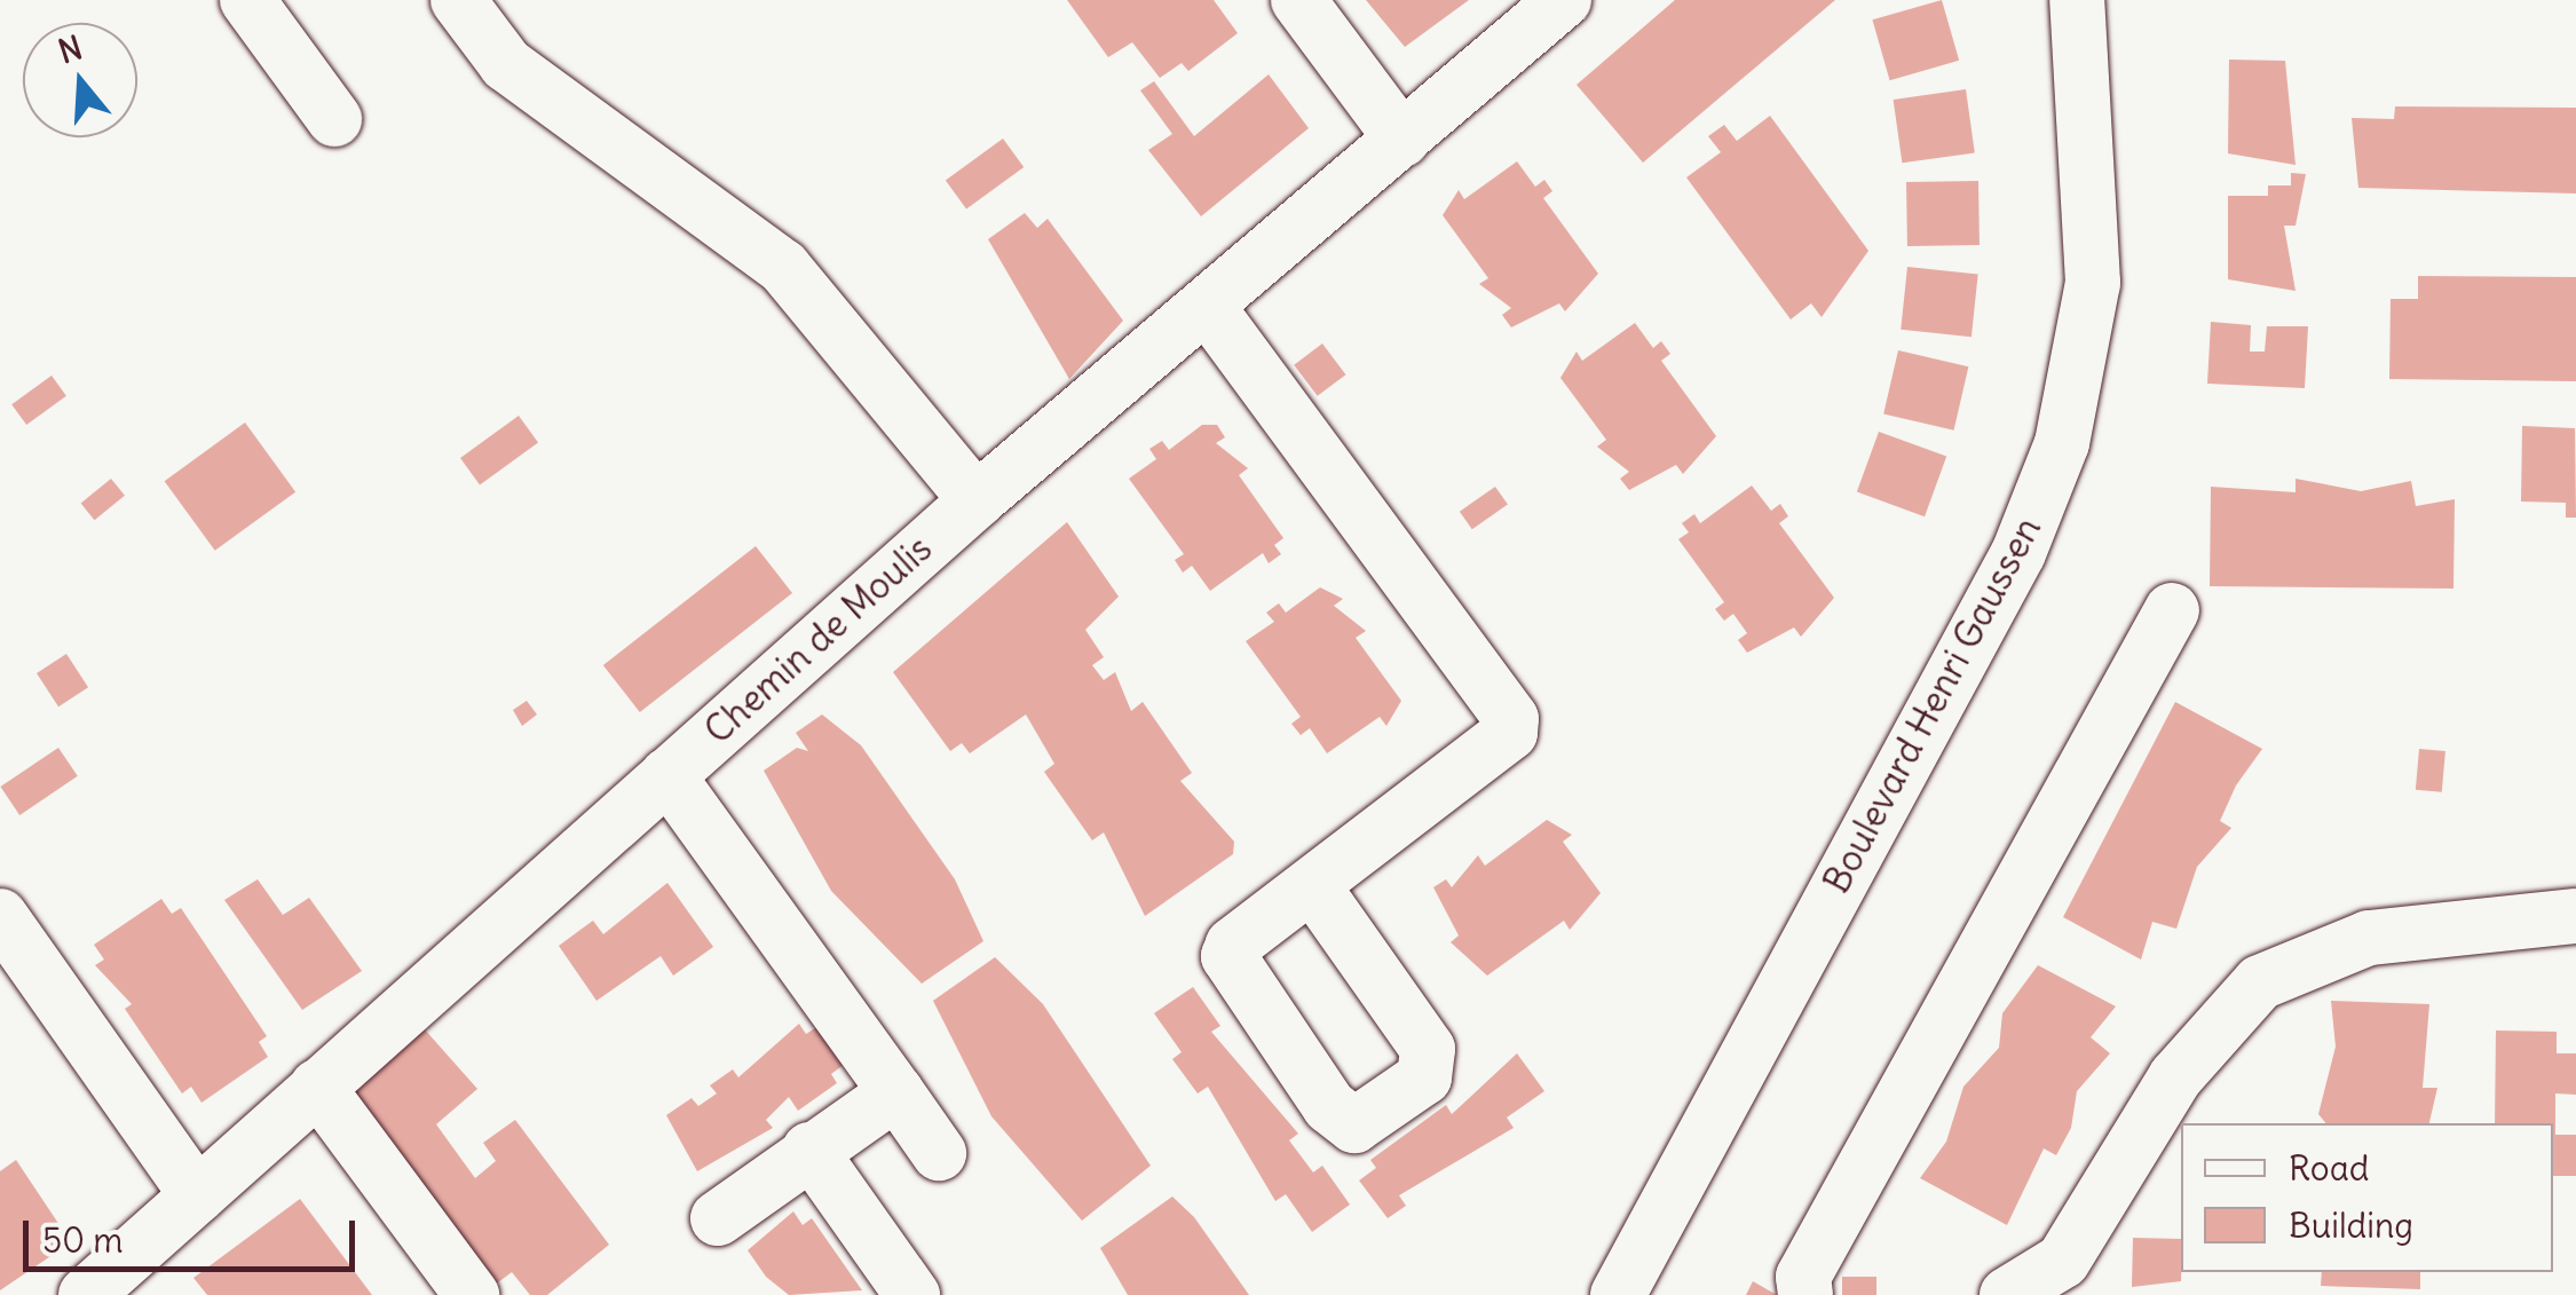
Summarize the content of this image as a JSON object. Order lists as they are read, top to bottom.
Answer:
{
  "streets": {
    "street": ["Chemin de Moulis", "Boulevard Henri Gaussen"]
  },
  "legend": ["Road", "Building"],
  "scale_bar": "50 m",
  "north": "top"
}
